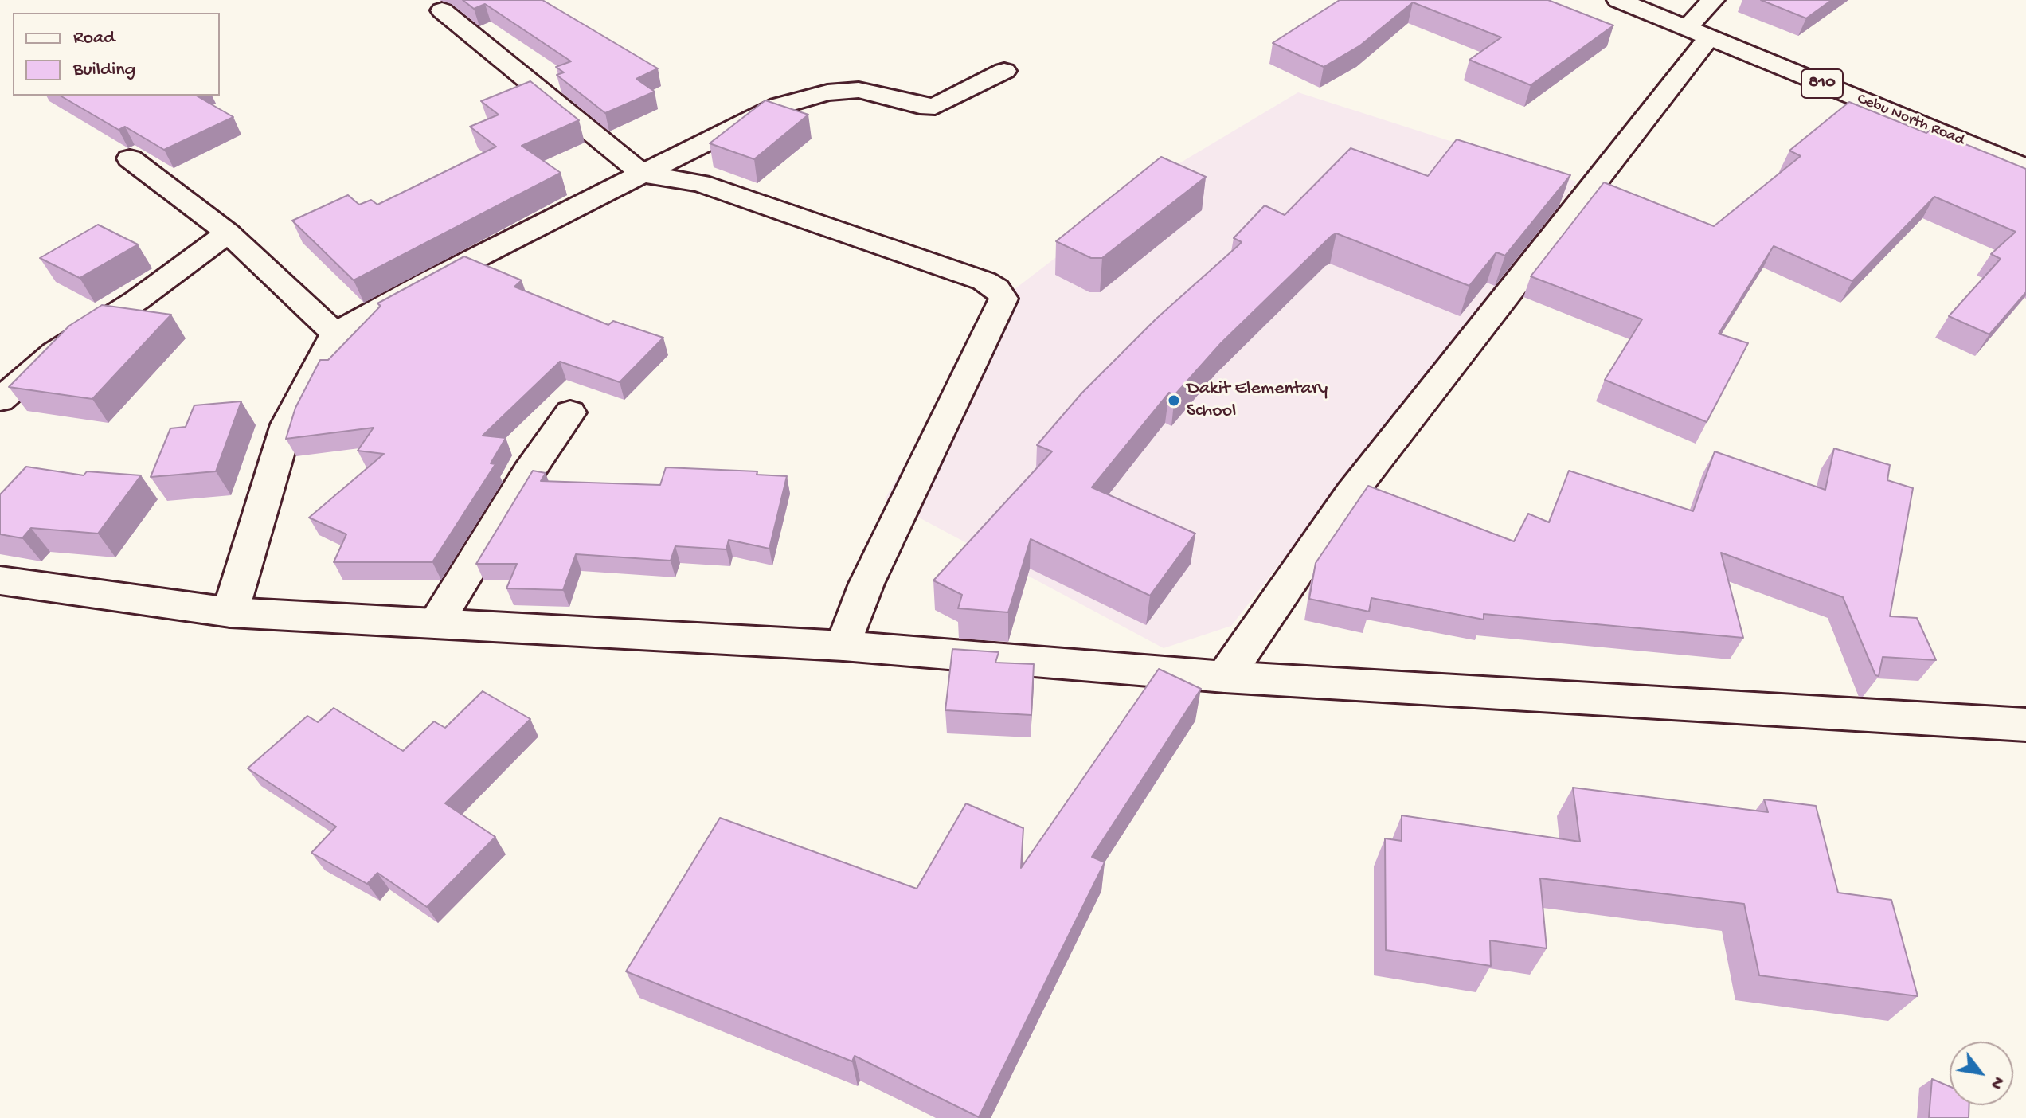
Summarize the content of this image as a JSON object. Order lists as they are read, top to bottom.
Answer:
{
  "streets": {
    "main road": ["810", "Cebu North Road"]
  },
  "places": ["Dakit Elementary School"],
  "legend": ["Road", "Building"],
  "north": "bottom right"
}
